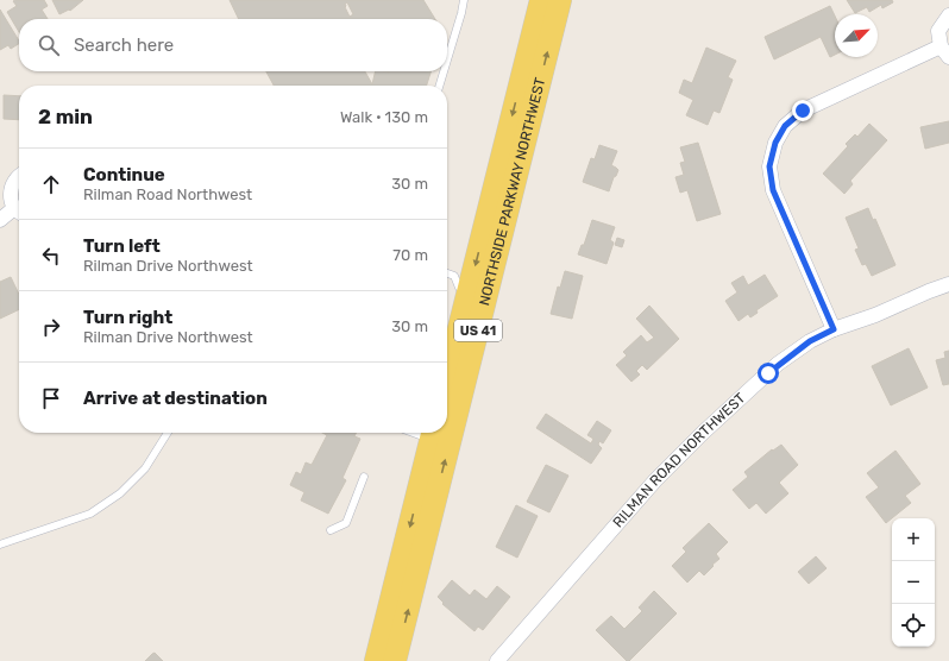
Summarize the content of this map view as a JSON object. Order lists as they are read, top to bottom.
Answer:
{
  "streets": {
    "main road": ["NORTHSIDE PARKWAY NORTHWEST", "US 41"],
    "street": ["RILMAN ROAD NORTHWEST"]
  },
  "north": "top right",
  "page": {
    "search": "Search here",
    "heading": ["2 min", "Walk · 130 m"],
    "list": [
      ["Continue", "Rilman Road Northwest", "30 m"],
      ["Turn left", "Rilman Drive Northwest", "70 m"],
      ["Turn right", "Rilman Drive Northwest", "30 m"],
      "Arrive at destination"
    ],
    "map_buttons": ["+", "−"]
  }
}
